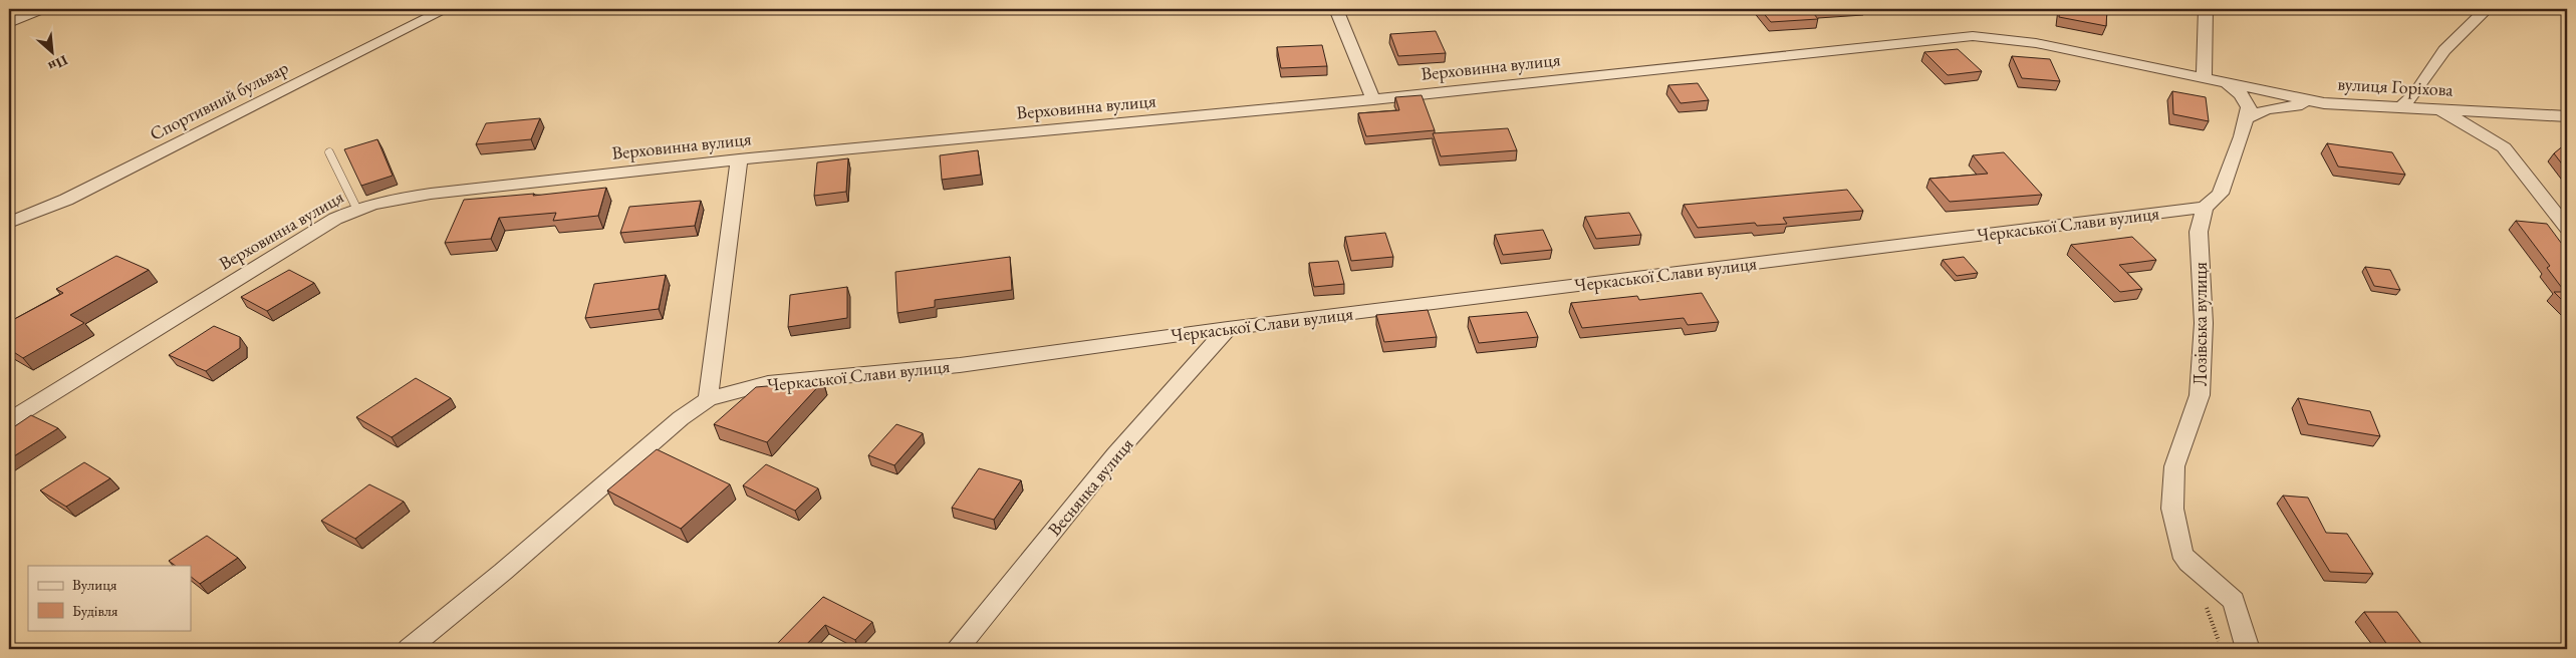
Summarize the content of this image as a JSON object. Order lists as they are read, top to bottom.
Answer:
{
  "streets": {
    "street": [
      "Верховинна вулиця",
      "вулиця Горіхова",
      "Спортивний бульвар",
      "Черкаської Слави вулиця",
      "Лозівська вулиця",
      "Веснянка вулиця"
    ]
  },
  "crossings": [
    ["Верховинна вулиця", "вулиця Горіхова"],
    ["Черкаської Слави вулиця", "Лозівська вулиця"],
    ["Черкаської Слави вулиця", "Веснянка вулиця"]
  ],
  "legend": ["Вулиця", "Будівля"],
  "north": "bottom right"
}
